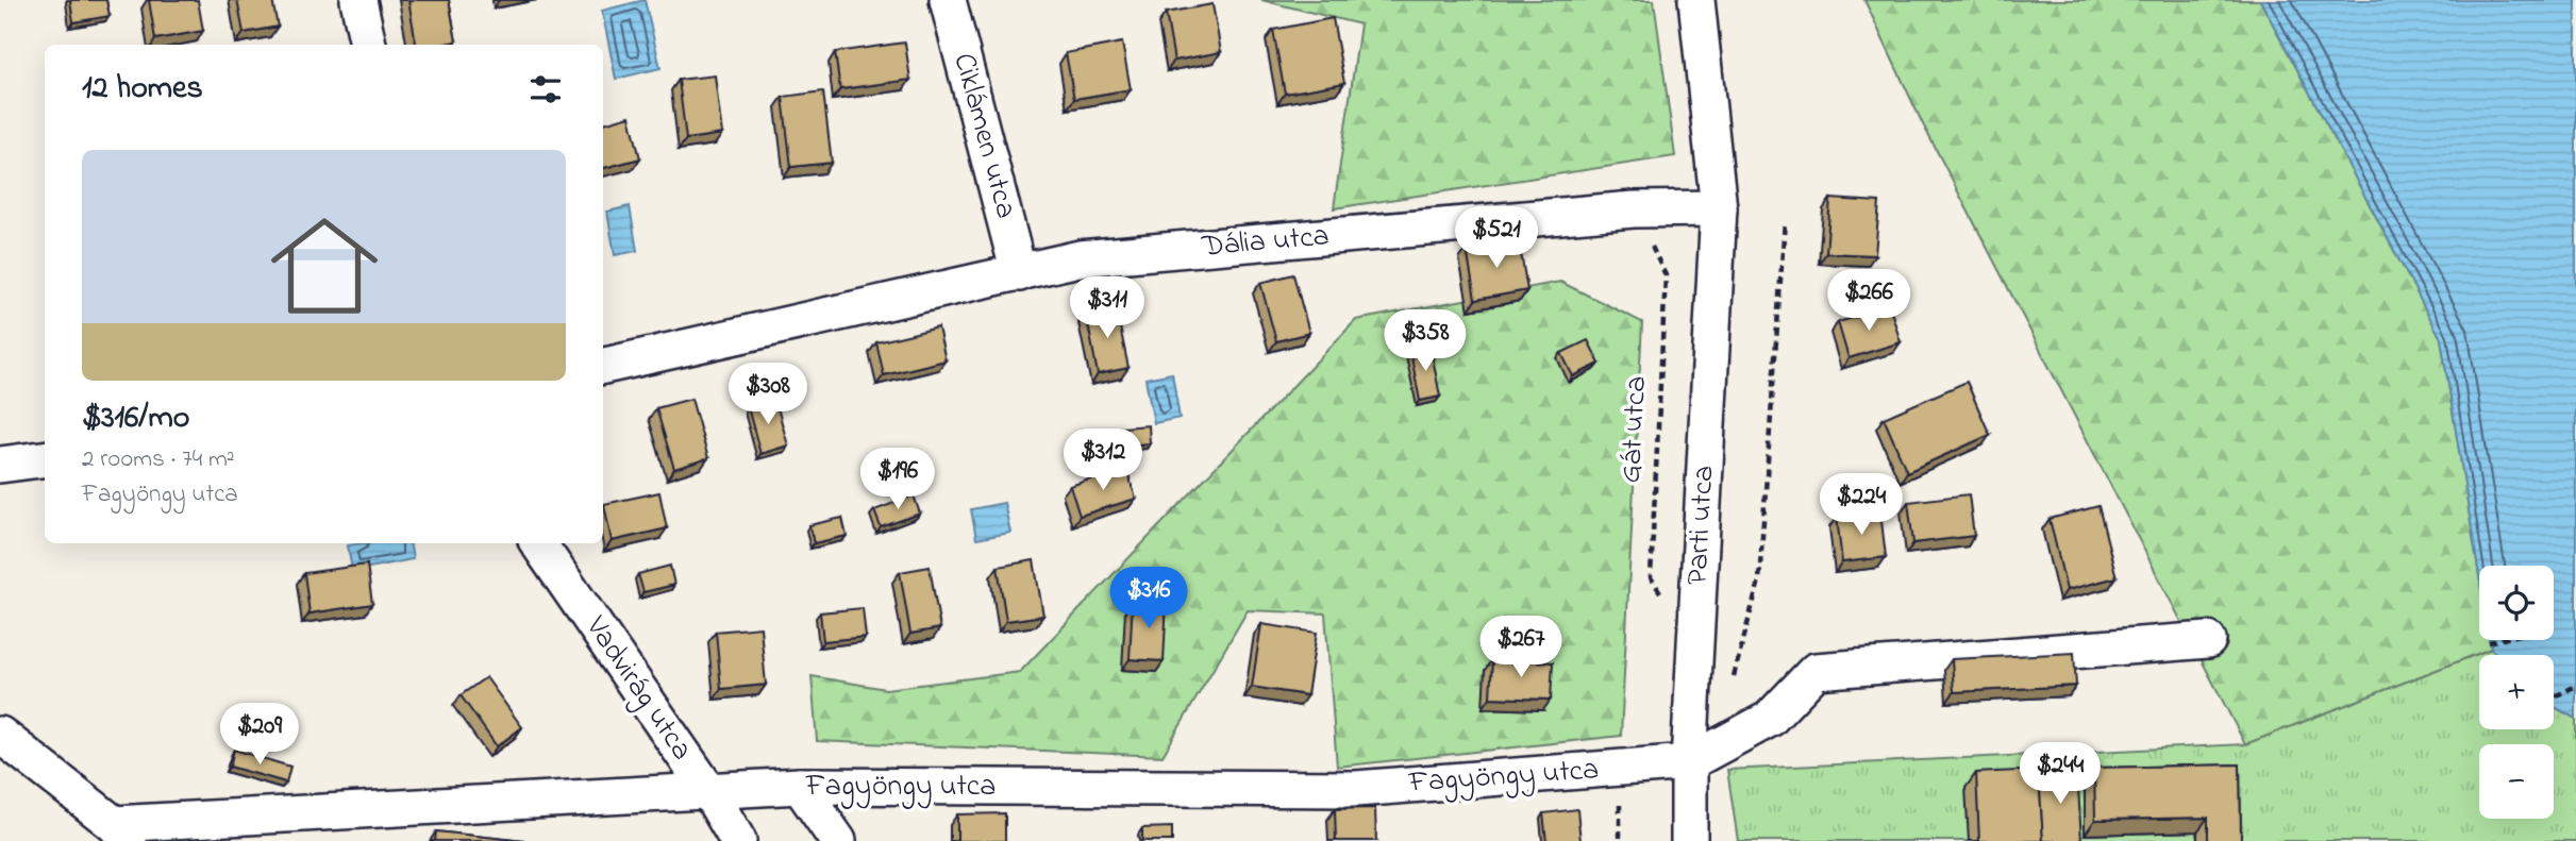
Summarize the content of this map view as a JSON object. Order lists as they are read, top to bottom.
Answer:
{
  "streets": {
    "street": [
      "Ciklámen utca",
      "Dália utca",
      "Parti utca",
      "Vadvirág utca",
      "Fagyöngy utca"
    ],
    "path": ["Gát utca"]
  },
  "crossings": [
    ["Ciklámen utca", "Dália utca"],
    ["Dália utca", "Gát utca"],
    ["Dália utca", "Parti utca"],
    ["Gát utca", "Parti utca"],
    ["Parti utca", "Fagyöngy utca"],
    ["Vadvirág utca", "Fagyöngy utca"]
  ],
  "page": {
    "heading": "12 homes",
    "list": [
      {
        "name": "$316/mo",
        "note": "2 rooms · 74 m² · Fagyöngy utca"
      }
    ],
    "price": [
      "$521",
      "$266",
      "$311",
      "$358",
      "$308",
      "$312",
      "$196",
      "$224",
      "$316",
      "$267",
      "$209",
      "$244"
    ],
    "map_buttons": ["+", "−"]
  }
}
